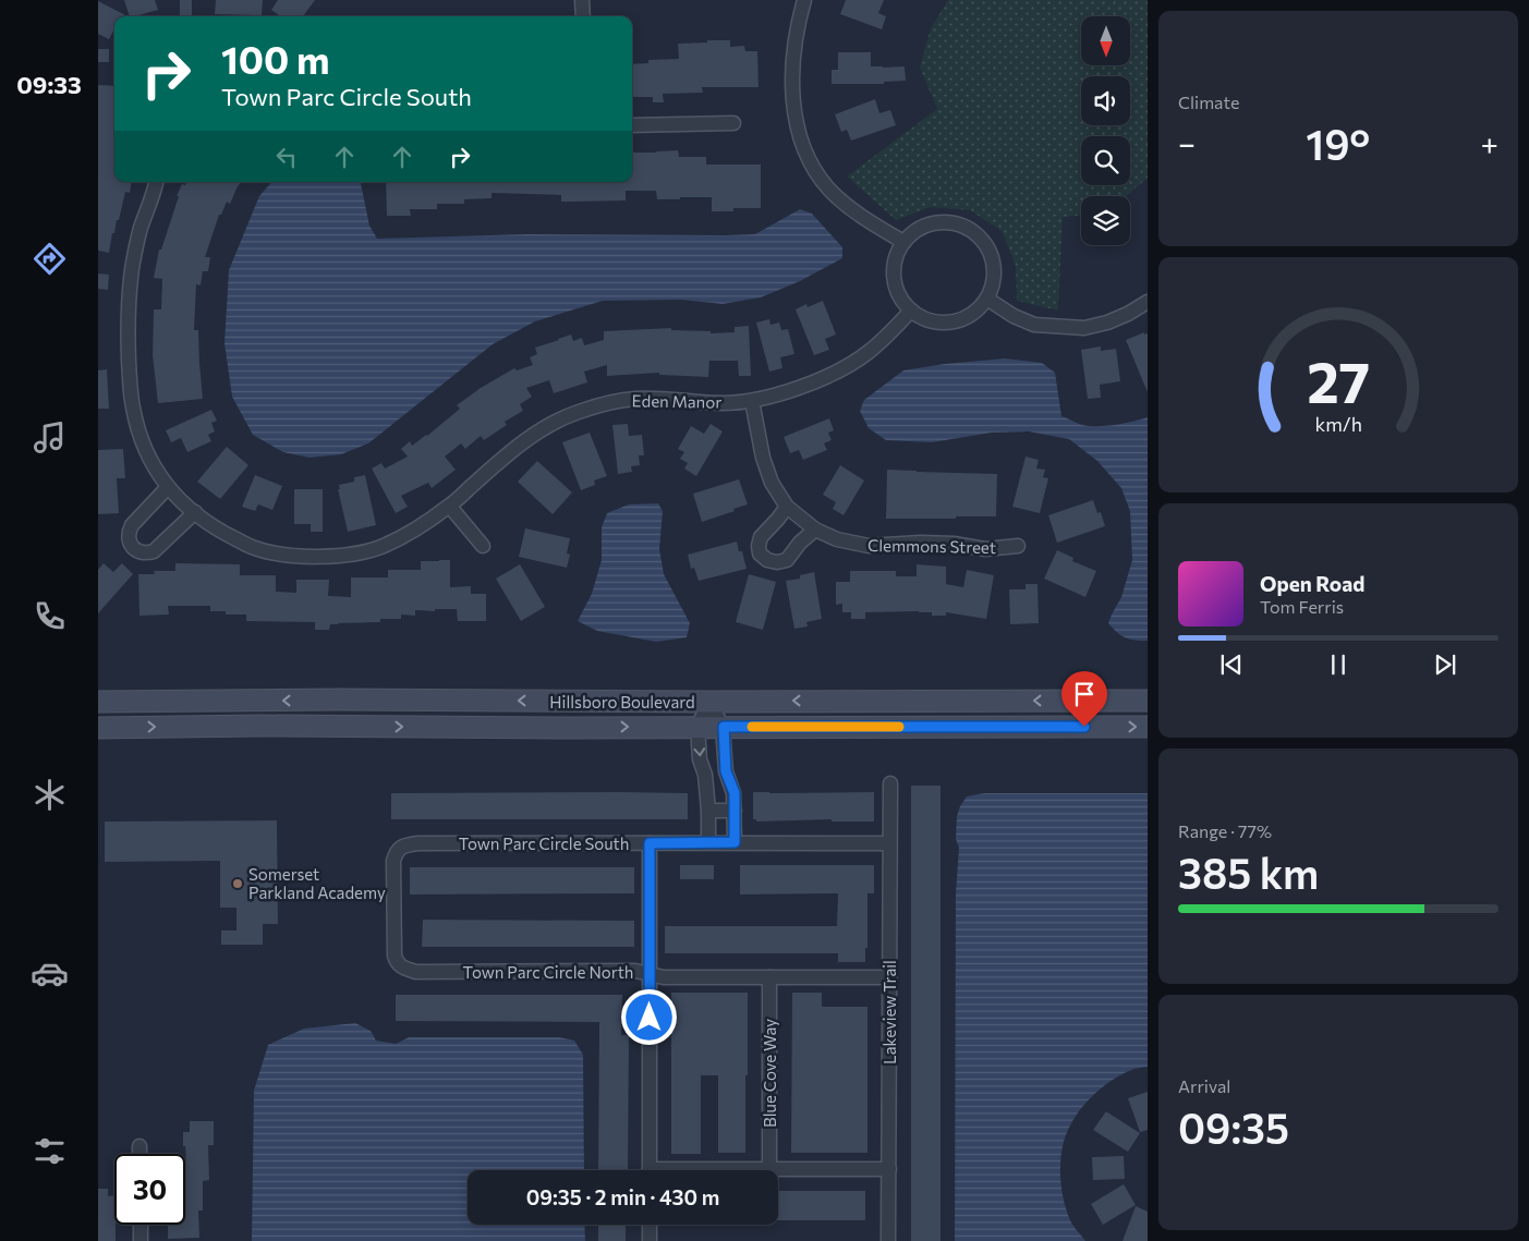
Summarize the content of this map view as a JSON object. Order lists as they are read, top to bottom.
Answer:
{
  "streets": {
    "street": [
      "Eden Manor",
      "Clemmons Street",
      "Hillsboro Boulevard",
      "Town Parc Circle South",
      "Town Parc Circle North",
      "Lakeview Trail",
      "Blue Cove Way"
    ]
  },
  "crossings": [
    ["Eden Manor", "Clemmons Street"],
    ["Town Parc Circle South", "Town Parc Circle North"],
    ["Town Parc Circle South", "Lakeview Trail"],
    ["Town Parc Circle North", "Lakeview Trail"],
    ["Town Parc Circle North", "Blue Cove Way"]
  ],
  "places": ["Somerset Parkland Academy"],
  "north": "bottom",
  "page": {
    "tabs": "09:33",
    "tile": [
      "Climate",
      ["Range · 77%", "385 km"],
      ["Arrival", "09:35"]
    ],
    "turn": ["100 m", "Town Parc Circle South"],
    "heat": ["−", "19°", "+"],
    "song": ["Open Road", "Tom Ferris"],
    "limit": "30",
    "trip": "09:35 · 2 min · 430 m",
    "gauge": ["27", "km/h"]
  }
}
